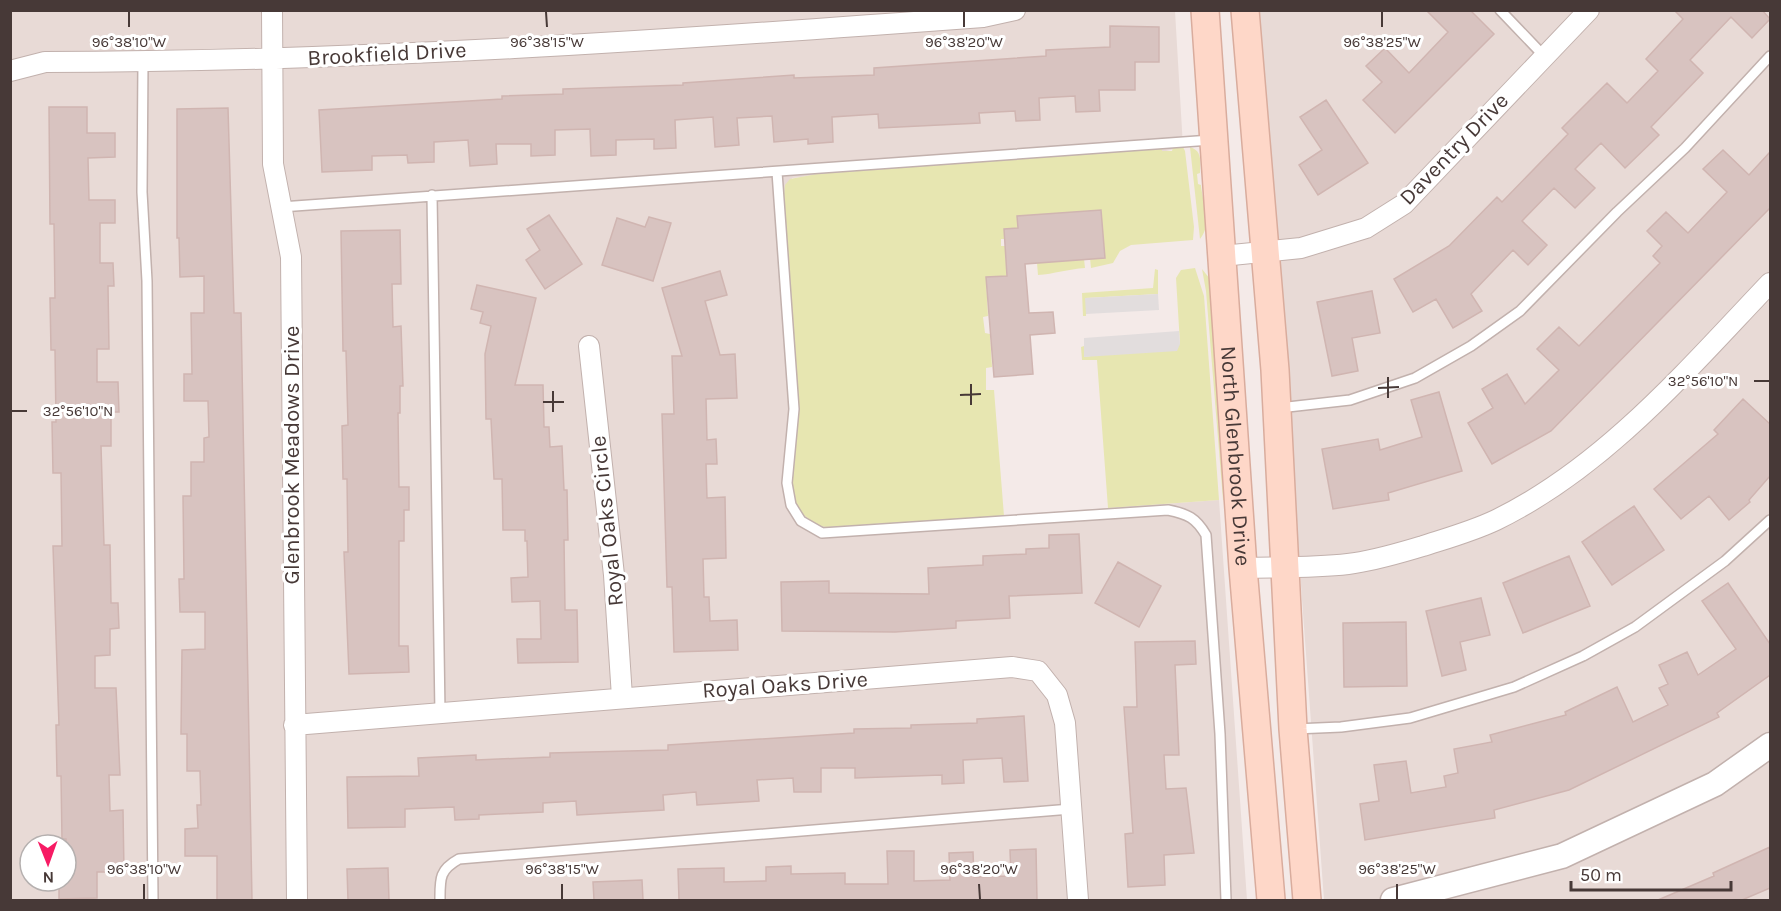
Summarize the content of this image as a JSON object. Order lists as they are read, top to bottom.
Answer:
{
  "streets": {
    "main road": ["North Glenbrook Drive"],
    "street": [
      "Brookfield Drive",
      "Daventry Drive",
      "Glenbrook Meadows Drive",
      "Royal Oaks Circle",
      "Royal Oaks Drive"
    ]
  },
  "crossings": [
    ["Brookfield Drive", "Glenbrook Meadows Drive"],
    ["Daventry Drive", "North Glenbrook Drive"],
    ["Glenbrook Meadows Drive", "Royal Oaks Drive"],
    ["Royal Oaks Circle", "Royal Oaks Drive"]
  ],
  "scale_bar": "50 m",
  "north": "bottom",
  "coordinates": [
    "96°38'10\"W",
    "96°38'15\"W",
    "96°38'20\"W",
    "96°38'25\"W",
    "32°56'10\"N"
  ]
}
